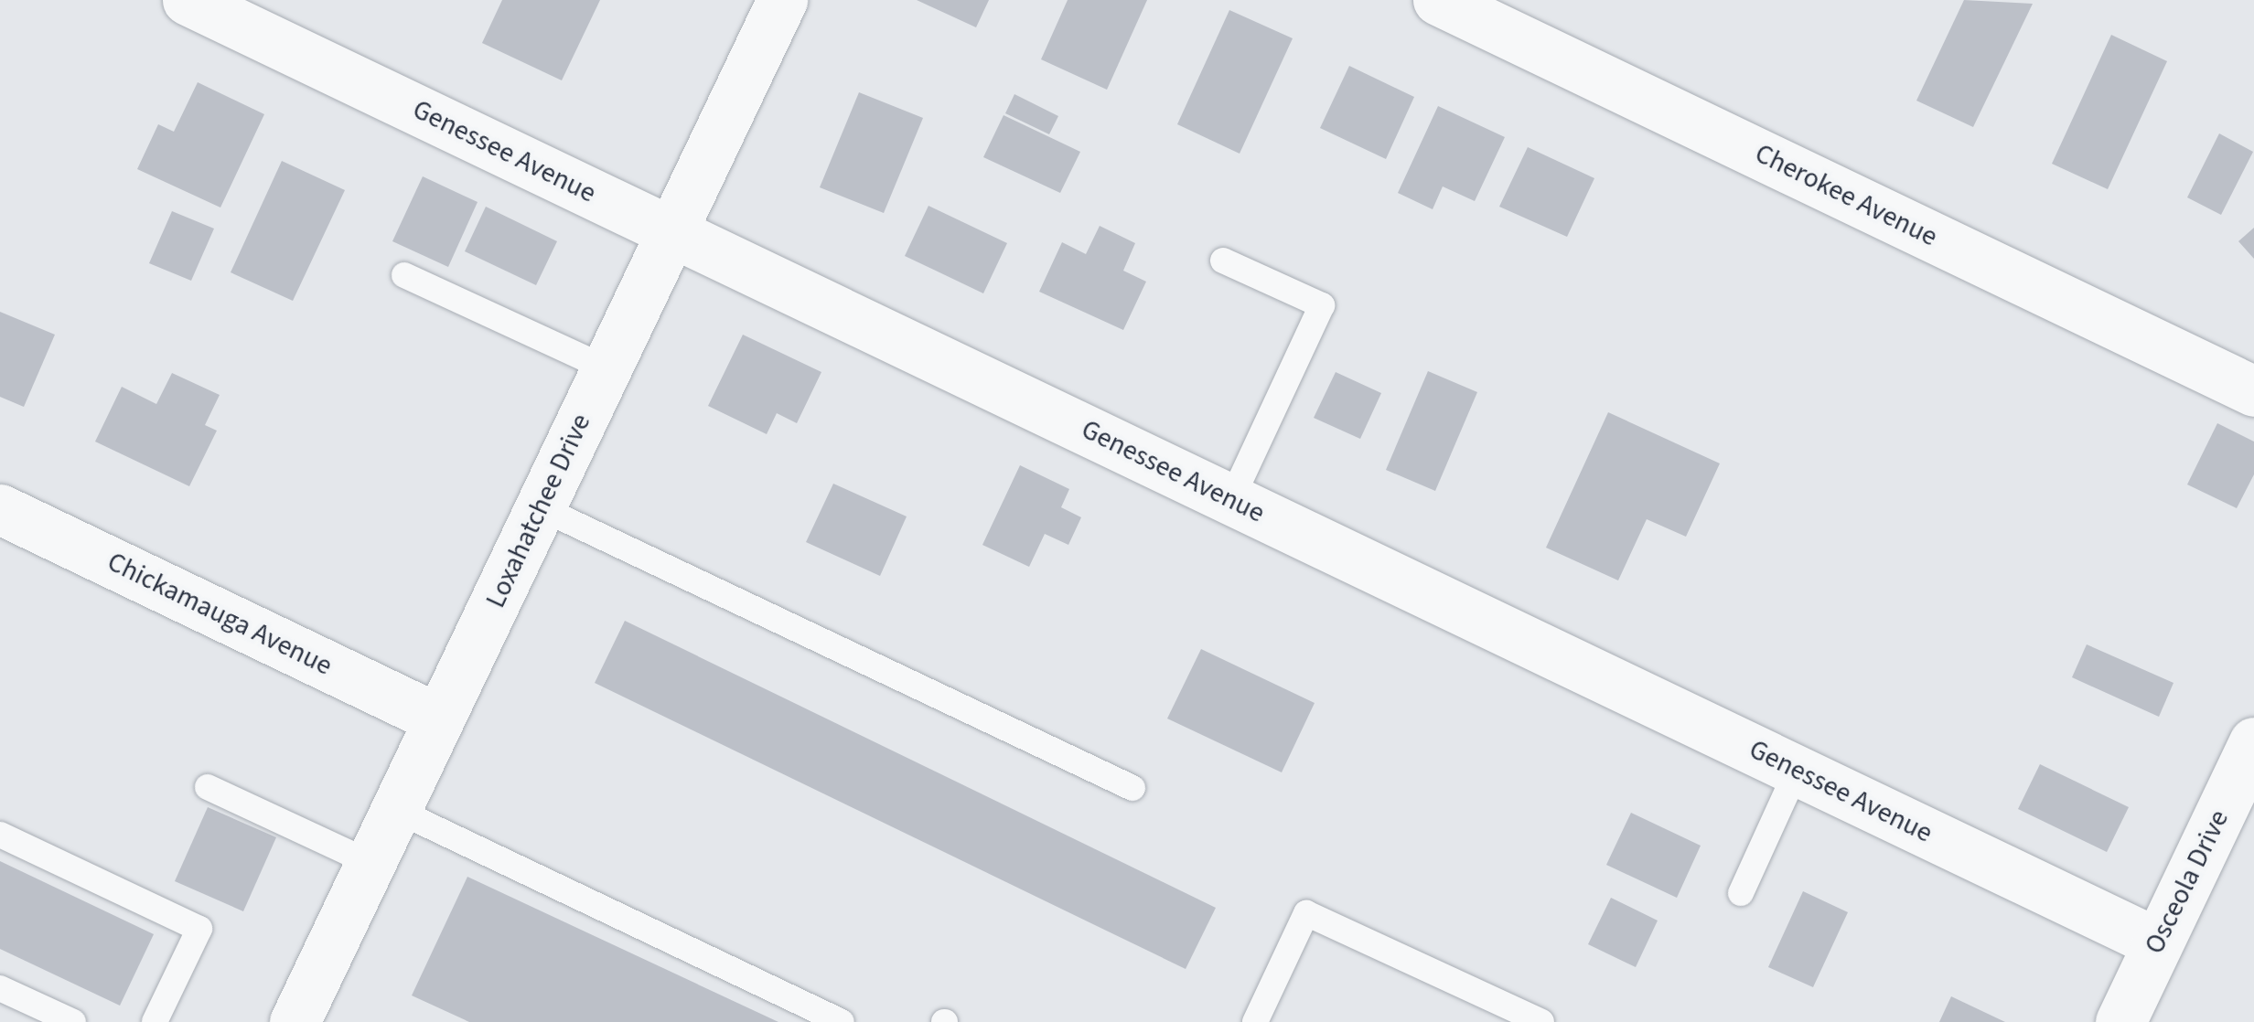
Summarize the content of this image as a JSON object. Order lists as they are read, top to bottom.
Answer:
{
  "streets": {
    "street": [
      "Genessee Avenue",
      "Cherokee Avenue",
      "Loxahatchee Drive",
      "Chickamauga Avenue",
      "Osceola Drive"
    ]
  },
  "crossings": [
    ["Genessee Avenue", "Loxahatchee Drive"],
    ["Genessee Avenue", "Osceola Drive"],
    ["Loxahatchee Drive", "Chickamauga Avenue"]
  ]
}
